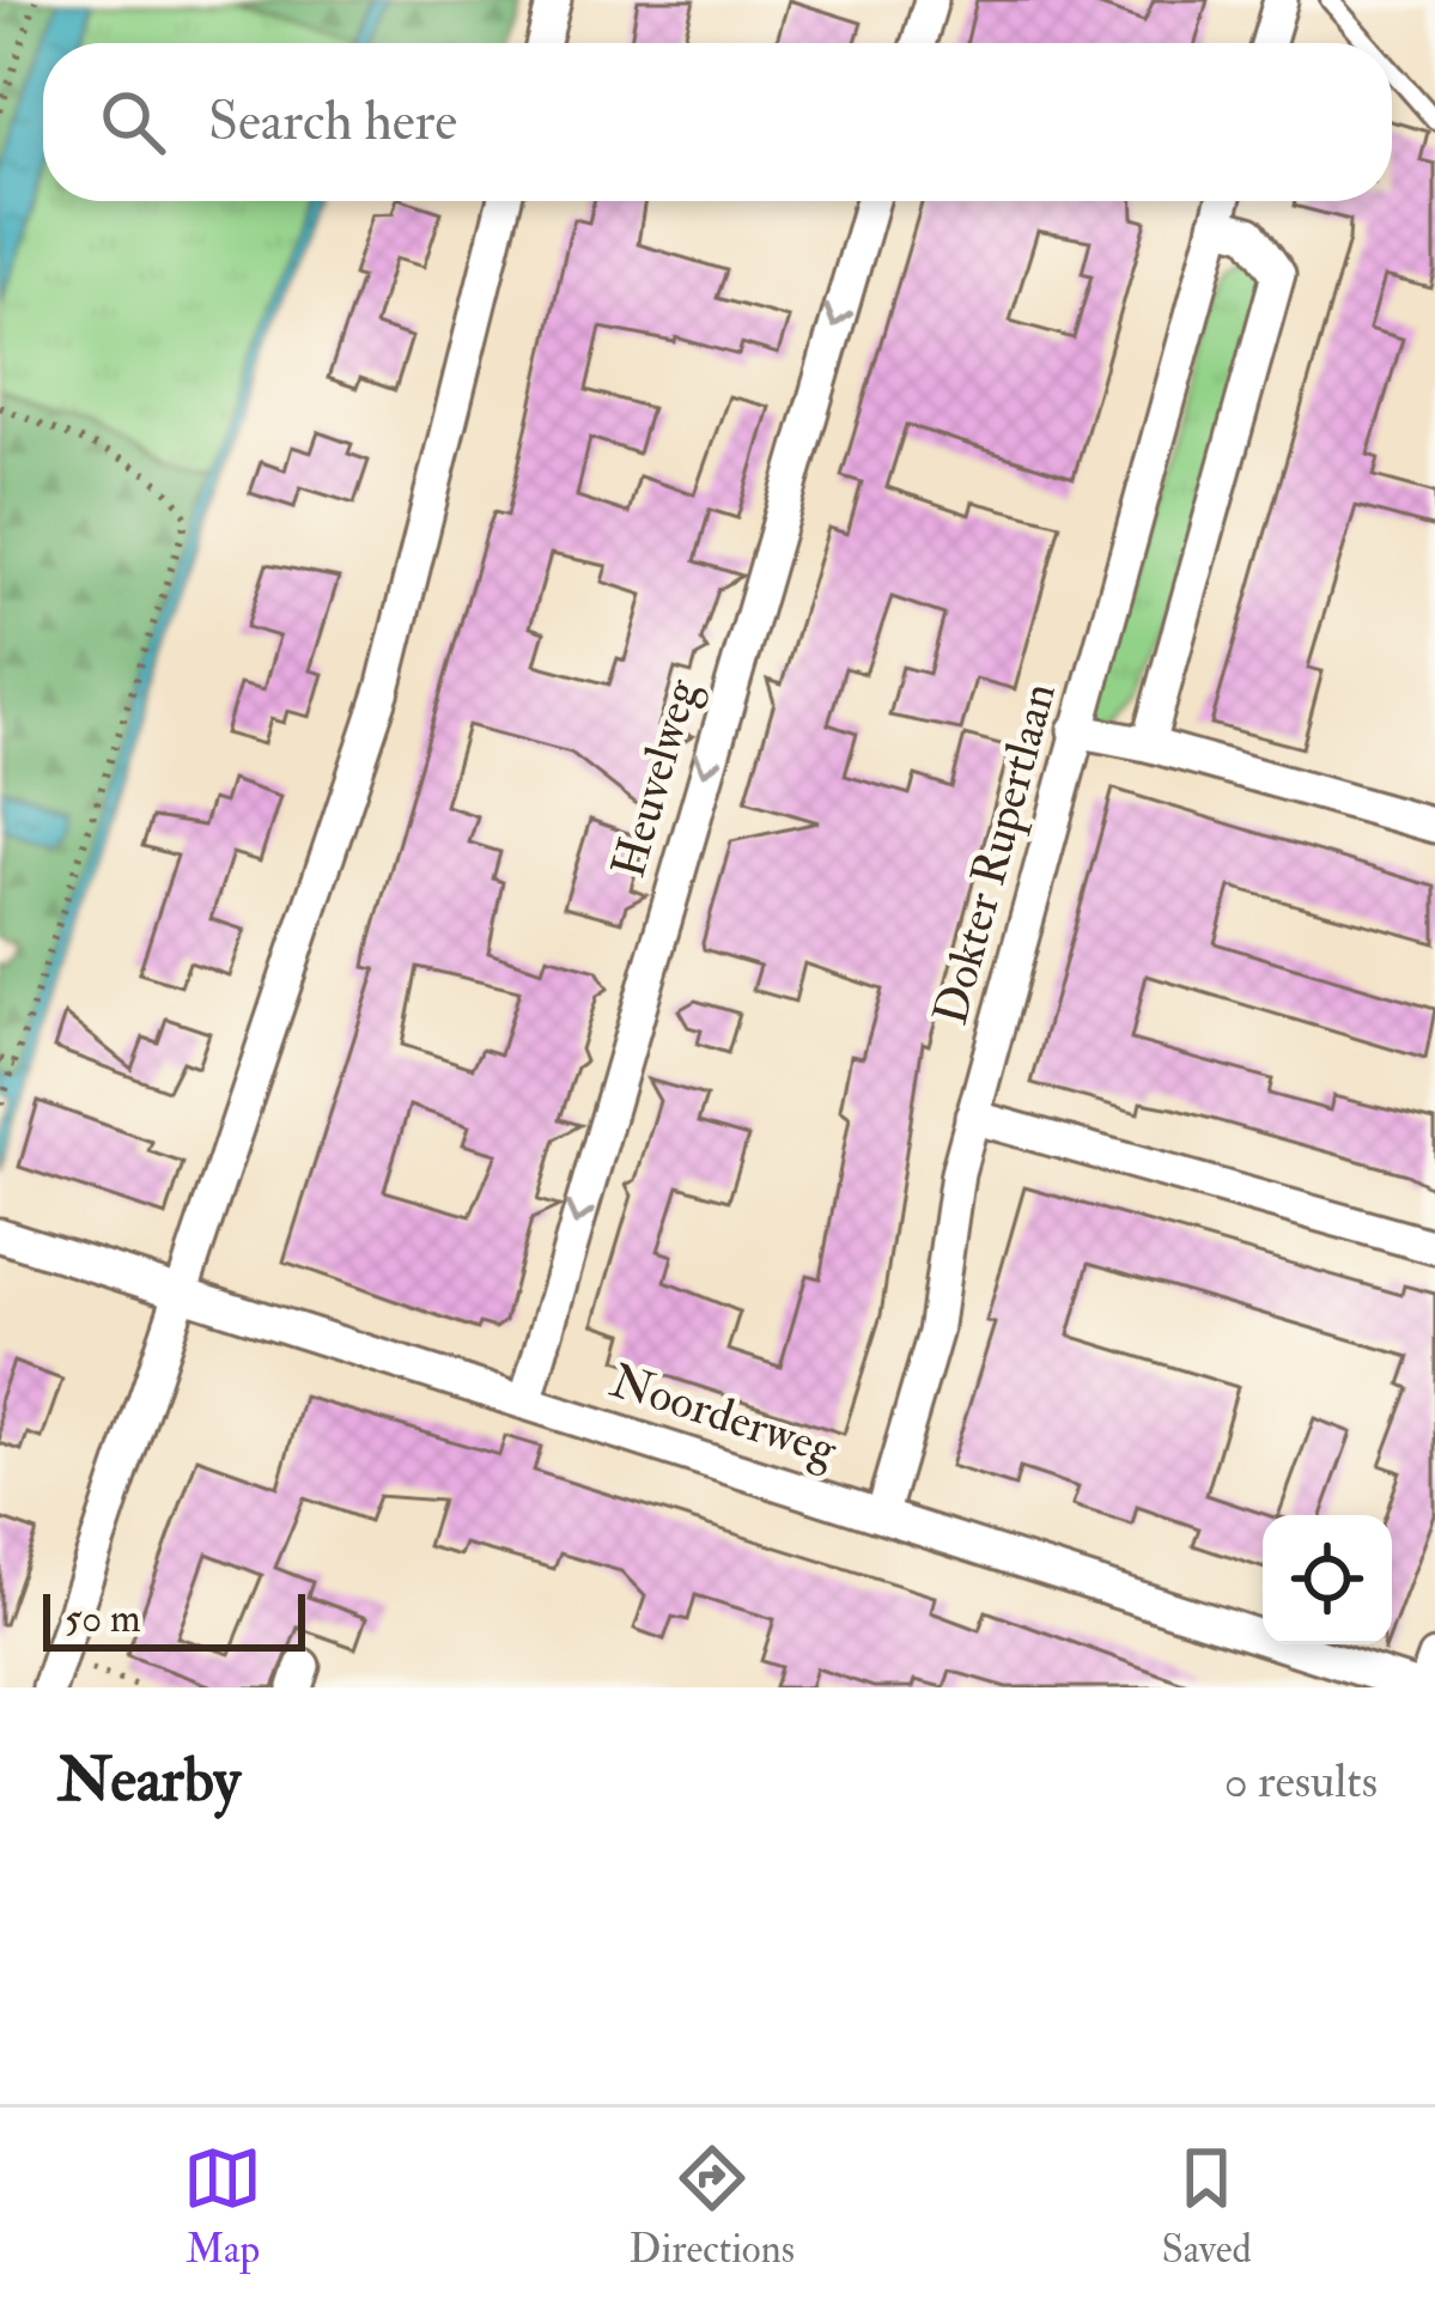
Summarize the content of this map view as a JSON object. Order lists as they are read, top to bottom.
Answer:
{
  "streets": {
    "street": ["Heuvelweg", "Dokter Rupertlaan", "Noorderweg"]
  },
  "crossings": [
    ["Heuvelweg", "Noorderweg"],
    ["Dokter Rupertlaan", "Noorderweg"]
  ],
  "one_way": ["Heuvelweg"],
  "scale_bar": "50 m",
  "page": {
    "search": "Search here",
    "scale": "50 m",
    "heading": ["Nearby", "0 results"],
    "nav": ["Map", "Directions", "Saved"]
  }
}
